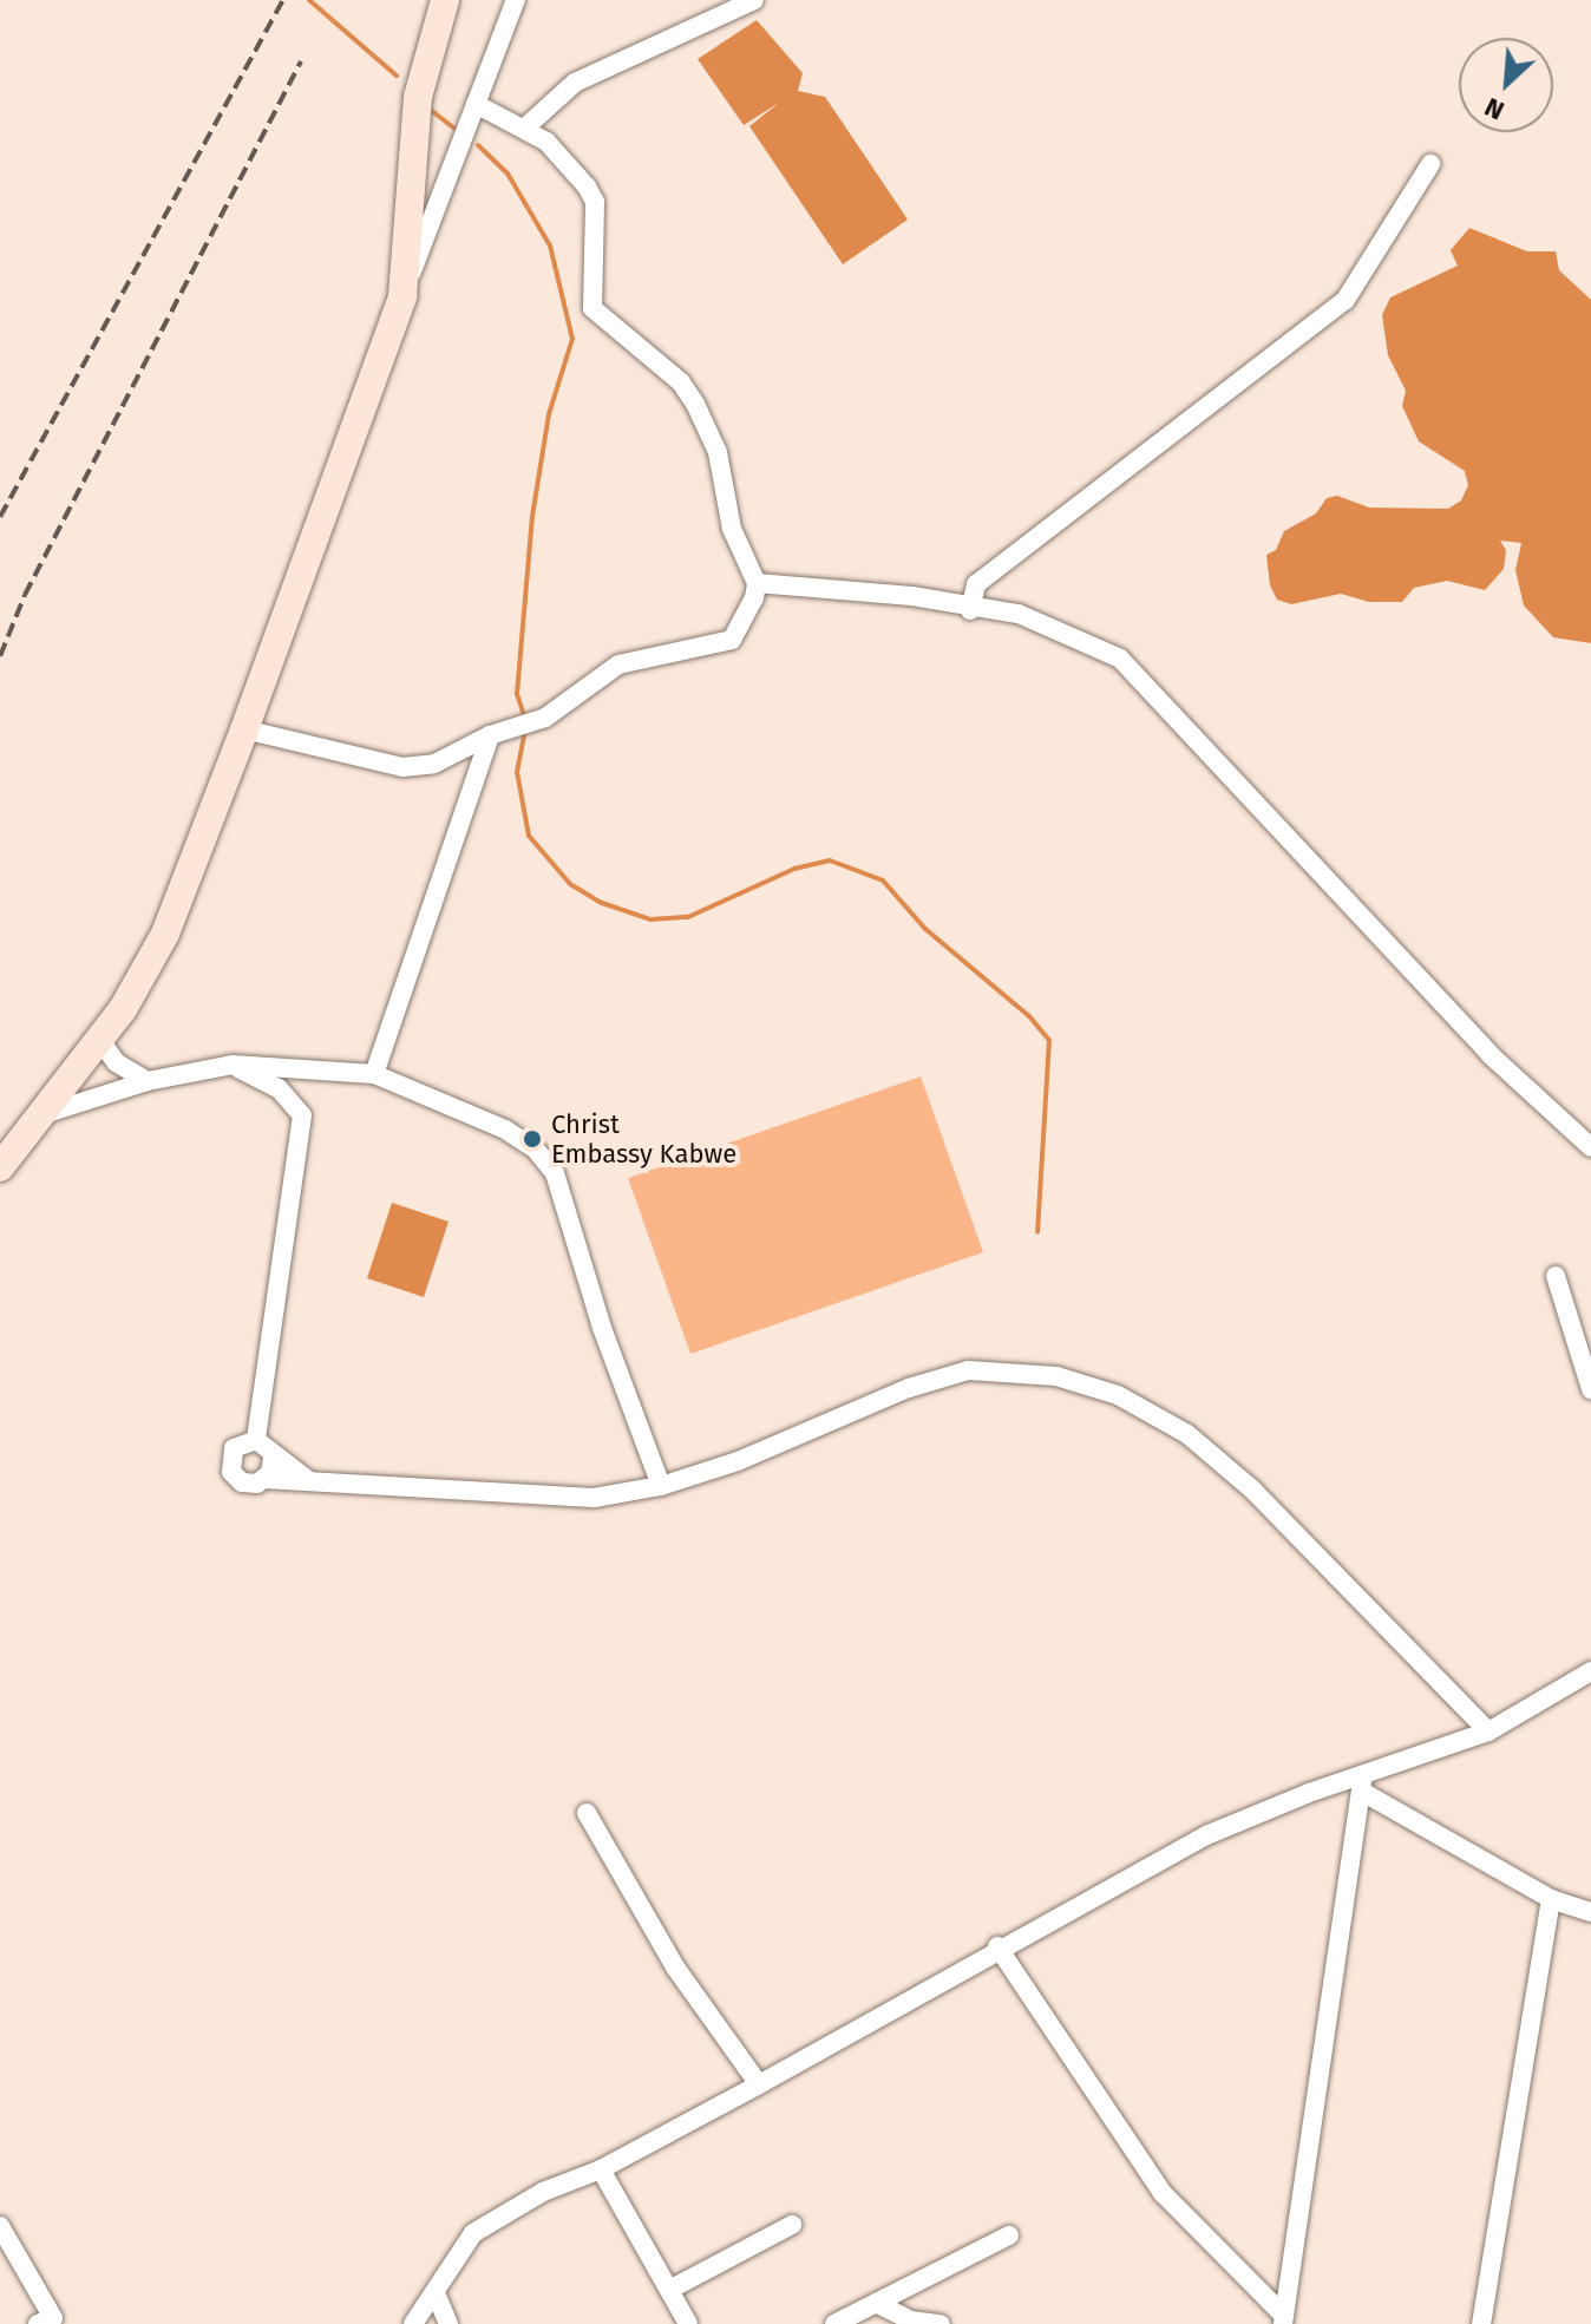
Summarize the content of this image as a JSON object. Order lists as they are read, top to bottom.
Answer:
{
  "places": ["Christ Embassy Kabwe"],
  "north": "bottom left"
}
